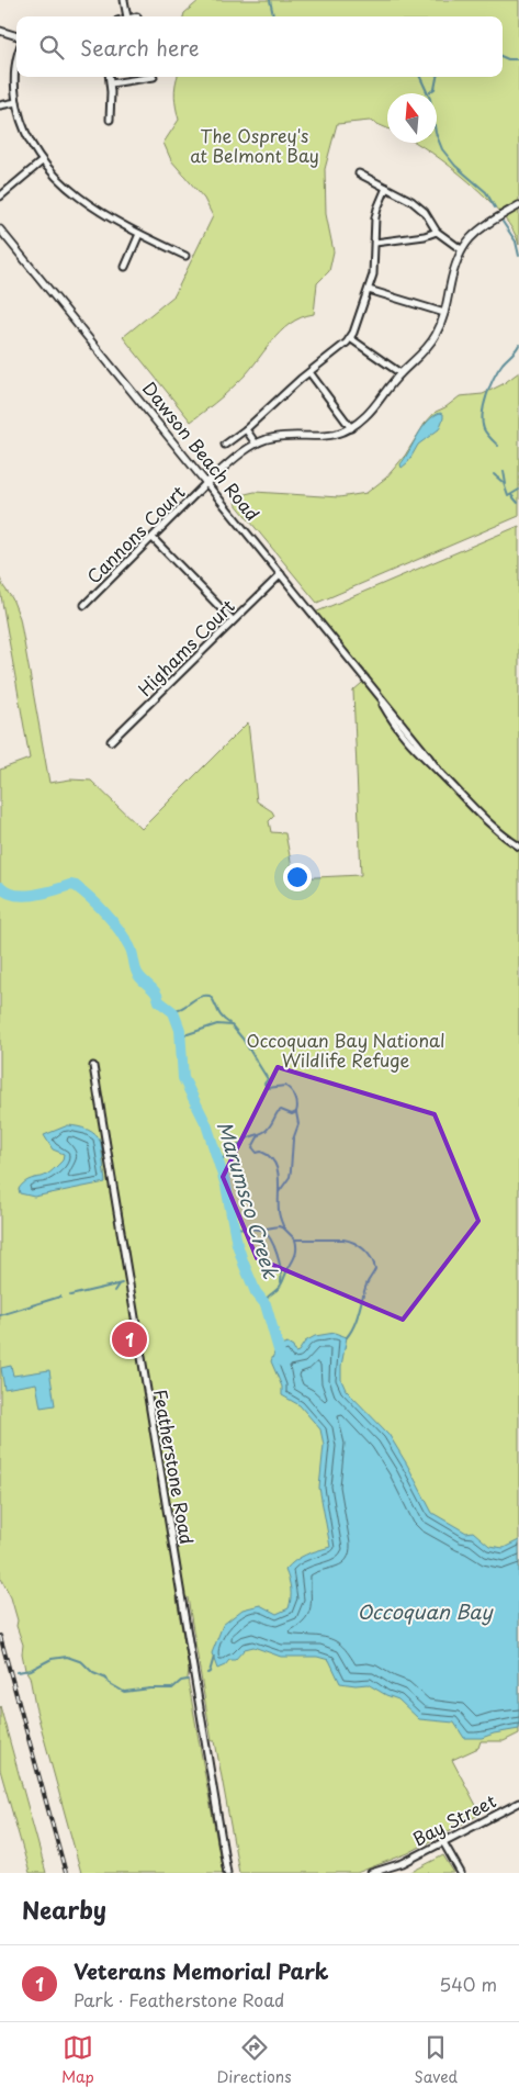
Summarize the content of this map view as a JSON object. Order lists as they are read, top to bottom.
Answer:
{
  "streets": {
    "street": [
      "Dawson Beach Road",
      "Cannons Court",
      "Highams Court",
      "Featherstone Road",
      "Bay Street"
    ]
  },
  "crossings": [
    ["Dawson Beach Road", "Cannons Court"],
    ["Dawson Beach Road", "Highams Court"]
  ],
  "water": ["Marumsco Creek", "Occoquan Bay"],
  "parks": ["The Osprey's at Belmont Bay", "Occoquan Bay National Wildlife Refuge"],
  "north": "top",
  "page": {
    "search": "Search here",
    "pins": "1",
    "heading": "Nearby",
    "list": [
      {
        "mark": "1",
        "name": "Veterans Memorial Park",
        "note": "Park · Featherstone Road",
        "value": "540 m"
      }
    ],
    "nav": ["Map", "Directions", "Saved"]
  }
}
